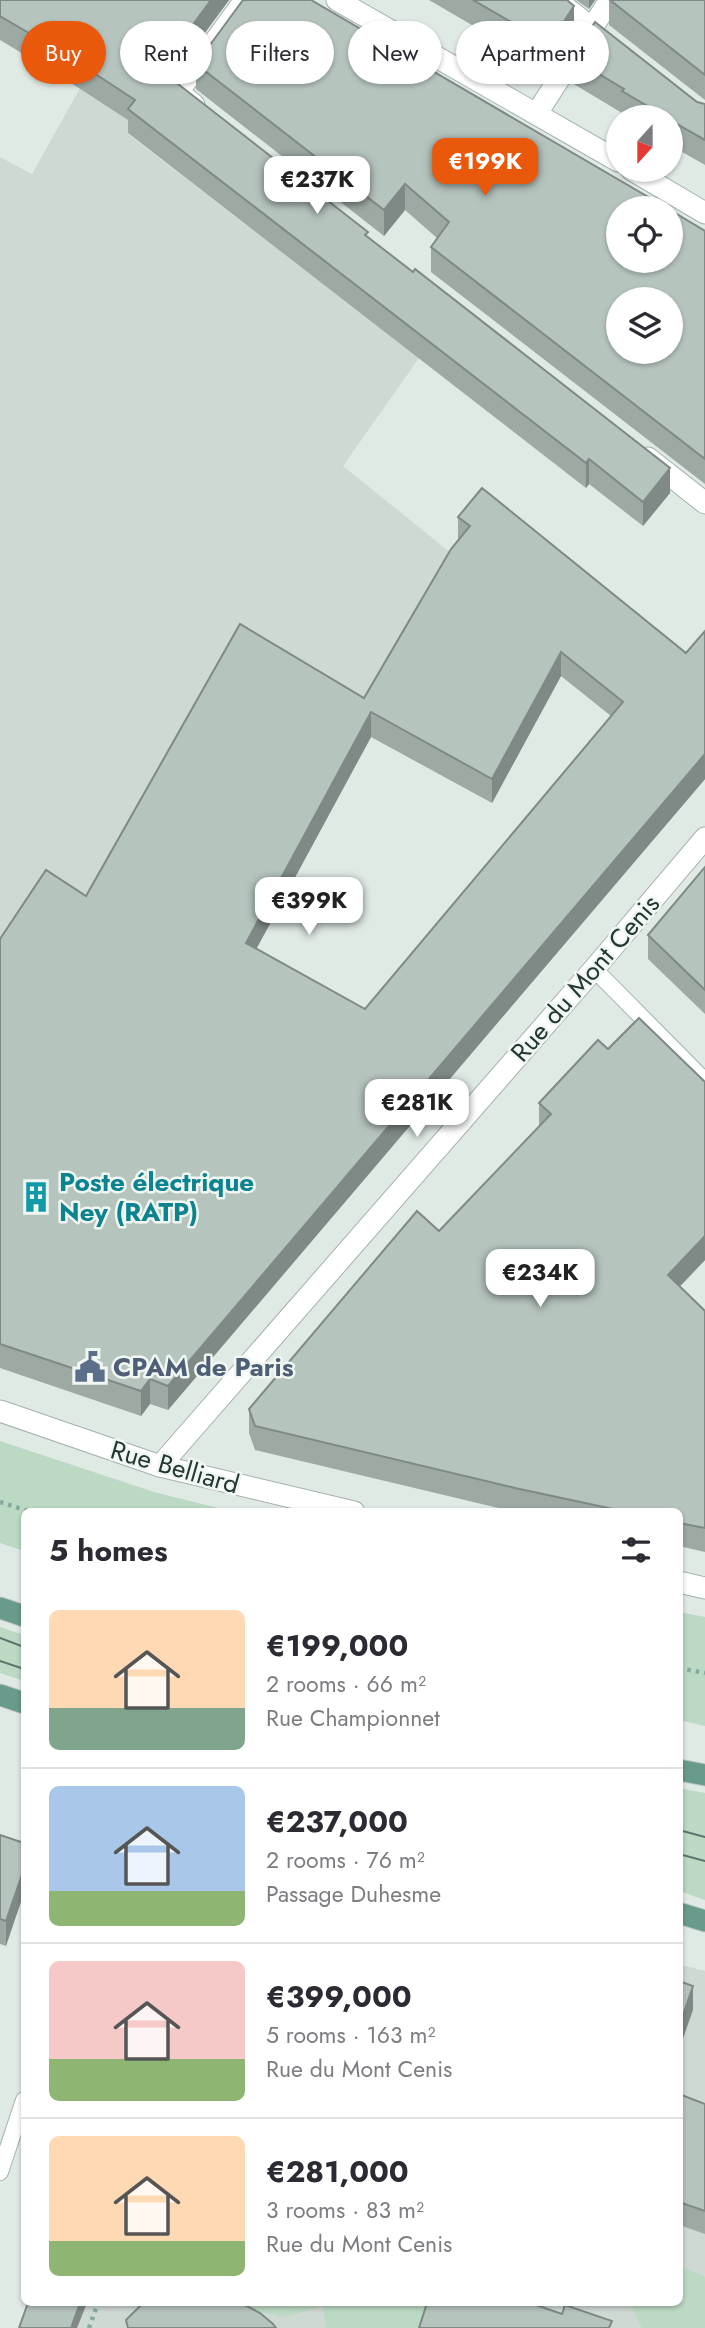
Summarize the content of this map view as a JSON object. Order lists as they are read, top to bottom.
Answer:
{
  "streets": {
    "street": ["Rue du Mont Cenis", "Rue Belliard"]
  },
  "crossings": [
    ["Rue du Mont Cenis", "Rue Belliard"]
  ],
  "places": {
    "building": ["Poste électrique Ney (RATP)"],
    "public building": ["CPAM de Paris"]
  },
  "north": "bottom",
  "page": {
    "chip": [
      "Buy",
      "Rent",
      "Filters",
      "New",
      "Apartment"
    ],
    "price": [
      "€199K",
      "€237K",
      "€399K",
      "€281K",
      "€234K"
    ],
    "heading": "5 homes",
    "list": [
      {
        "name": "€199,000",
        "note": "2 rooms · 66 m² · Rue Championnet"
      },
      {
        "name": "€237,000",
        "note": "2 rooms · 76 m² · Passage Duhesme"
      },
      {
        "name": "€399,000",
        "note": "5 rooms · 163 m² · Rue du Mont Cenis"
      },
      {
        "name": "€281,000",
        "note": "3 rooms · 83 m² · Rue du Mont Cenis"
      }
    ]
  }
}
